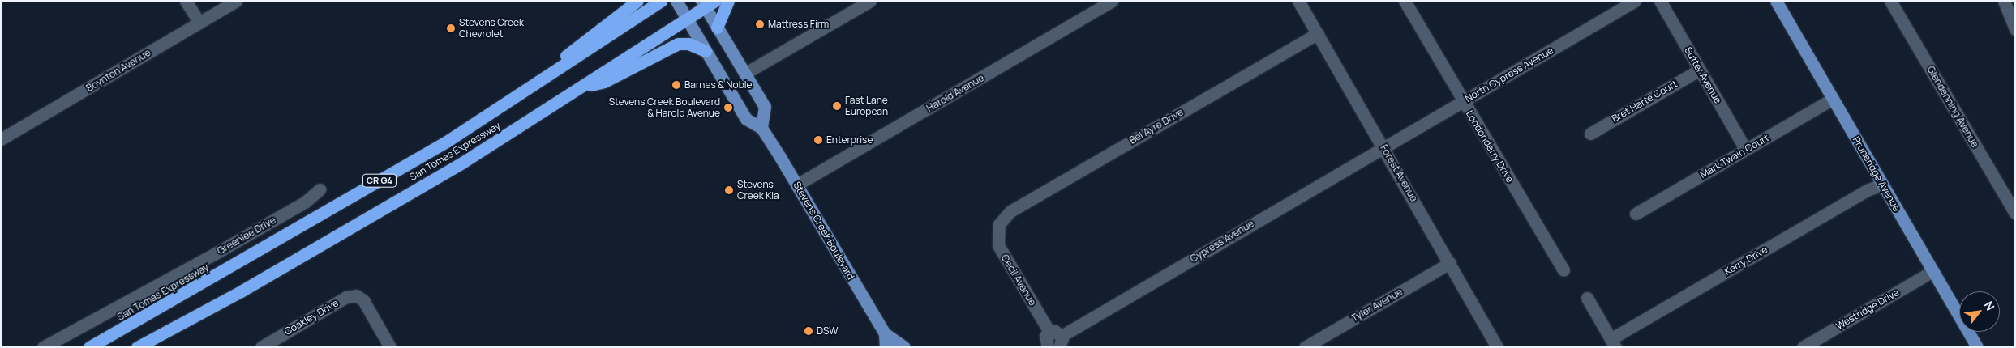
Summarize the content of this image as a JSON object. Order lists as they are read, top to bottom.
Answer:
{
  "streets": {
    "highway": ["San Tomas Expressway", "CR G4"],
    "main road": ["Pruneridge Avenue", "Stevens Creek Boulevard"],
    "street": [
      "Boynton Avenue",
      "North Cypress Avenue",
      "Sutter Avenue",
      "Harold Avenue",
      "Bret Harte Court",
      "Glendenning Avenue",
      "Bel Ayre Drive",
      "Londonderry Drive",
      "Mark Twain Court",
      "Forest Avenue",
      "Greenlee Drive",
      "Cypress Avenue",
      "Kerry Drive",
      "Cecil Avenue",
      "Tyler Avenue",
      "Westridge Drive",
      "Coakley Drive"
    ]
  },
  "crossings": [
    ["North Cypress Avenue", "Londonderry Drive"],
    ["North Cypress Avenue", "Forest Avenue"],
    ["North Cypress Avenue", "Cypress Avenue"],
    ["Sutter Avenue", "Bret Harte Court"],
    ["Sutter Avenue", "Mark Twain Court"],
    ["Harold Avenue", "Stevens Creek Boulevard"],
    ["Bel Ayre Drive", "Forest Avenue"],
    ["Bel Ayre Drive", "Cecil Avenue"],
    ["San Tomas Expressway", "Stevens Creek Boulevard"],
    ["Mark Twain Court", "Pruneridge Avenue"],
    ["Forest Avenue", "Cypress Avenue"],
    ["Forest Avenue", "Tyler Avenue"],
    ["Pruneridge Avenue", "Kerry Drive"],
    ["Pruneridge Avenue", "Westridge Drive"]
  ],
  "places": [
    "Mattress Firm",
    "Stevens Creek Chevrolet",
    "Barnes & Noble",
    "Fast Lane European",
    "Stevens Creek Boulevard & Harold Avenue",
    "Enterprise",
    "Stevens Creek Kia",
    "DSW"
  ],
  "north": "top right"
}
